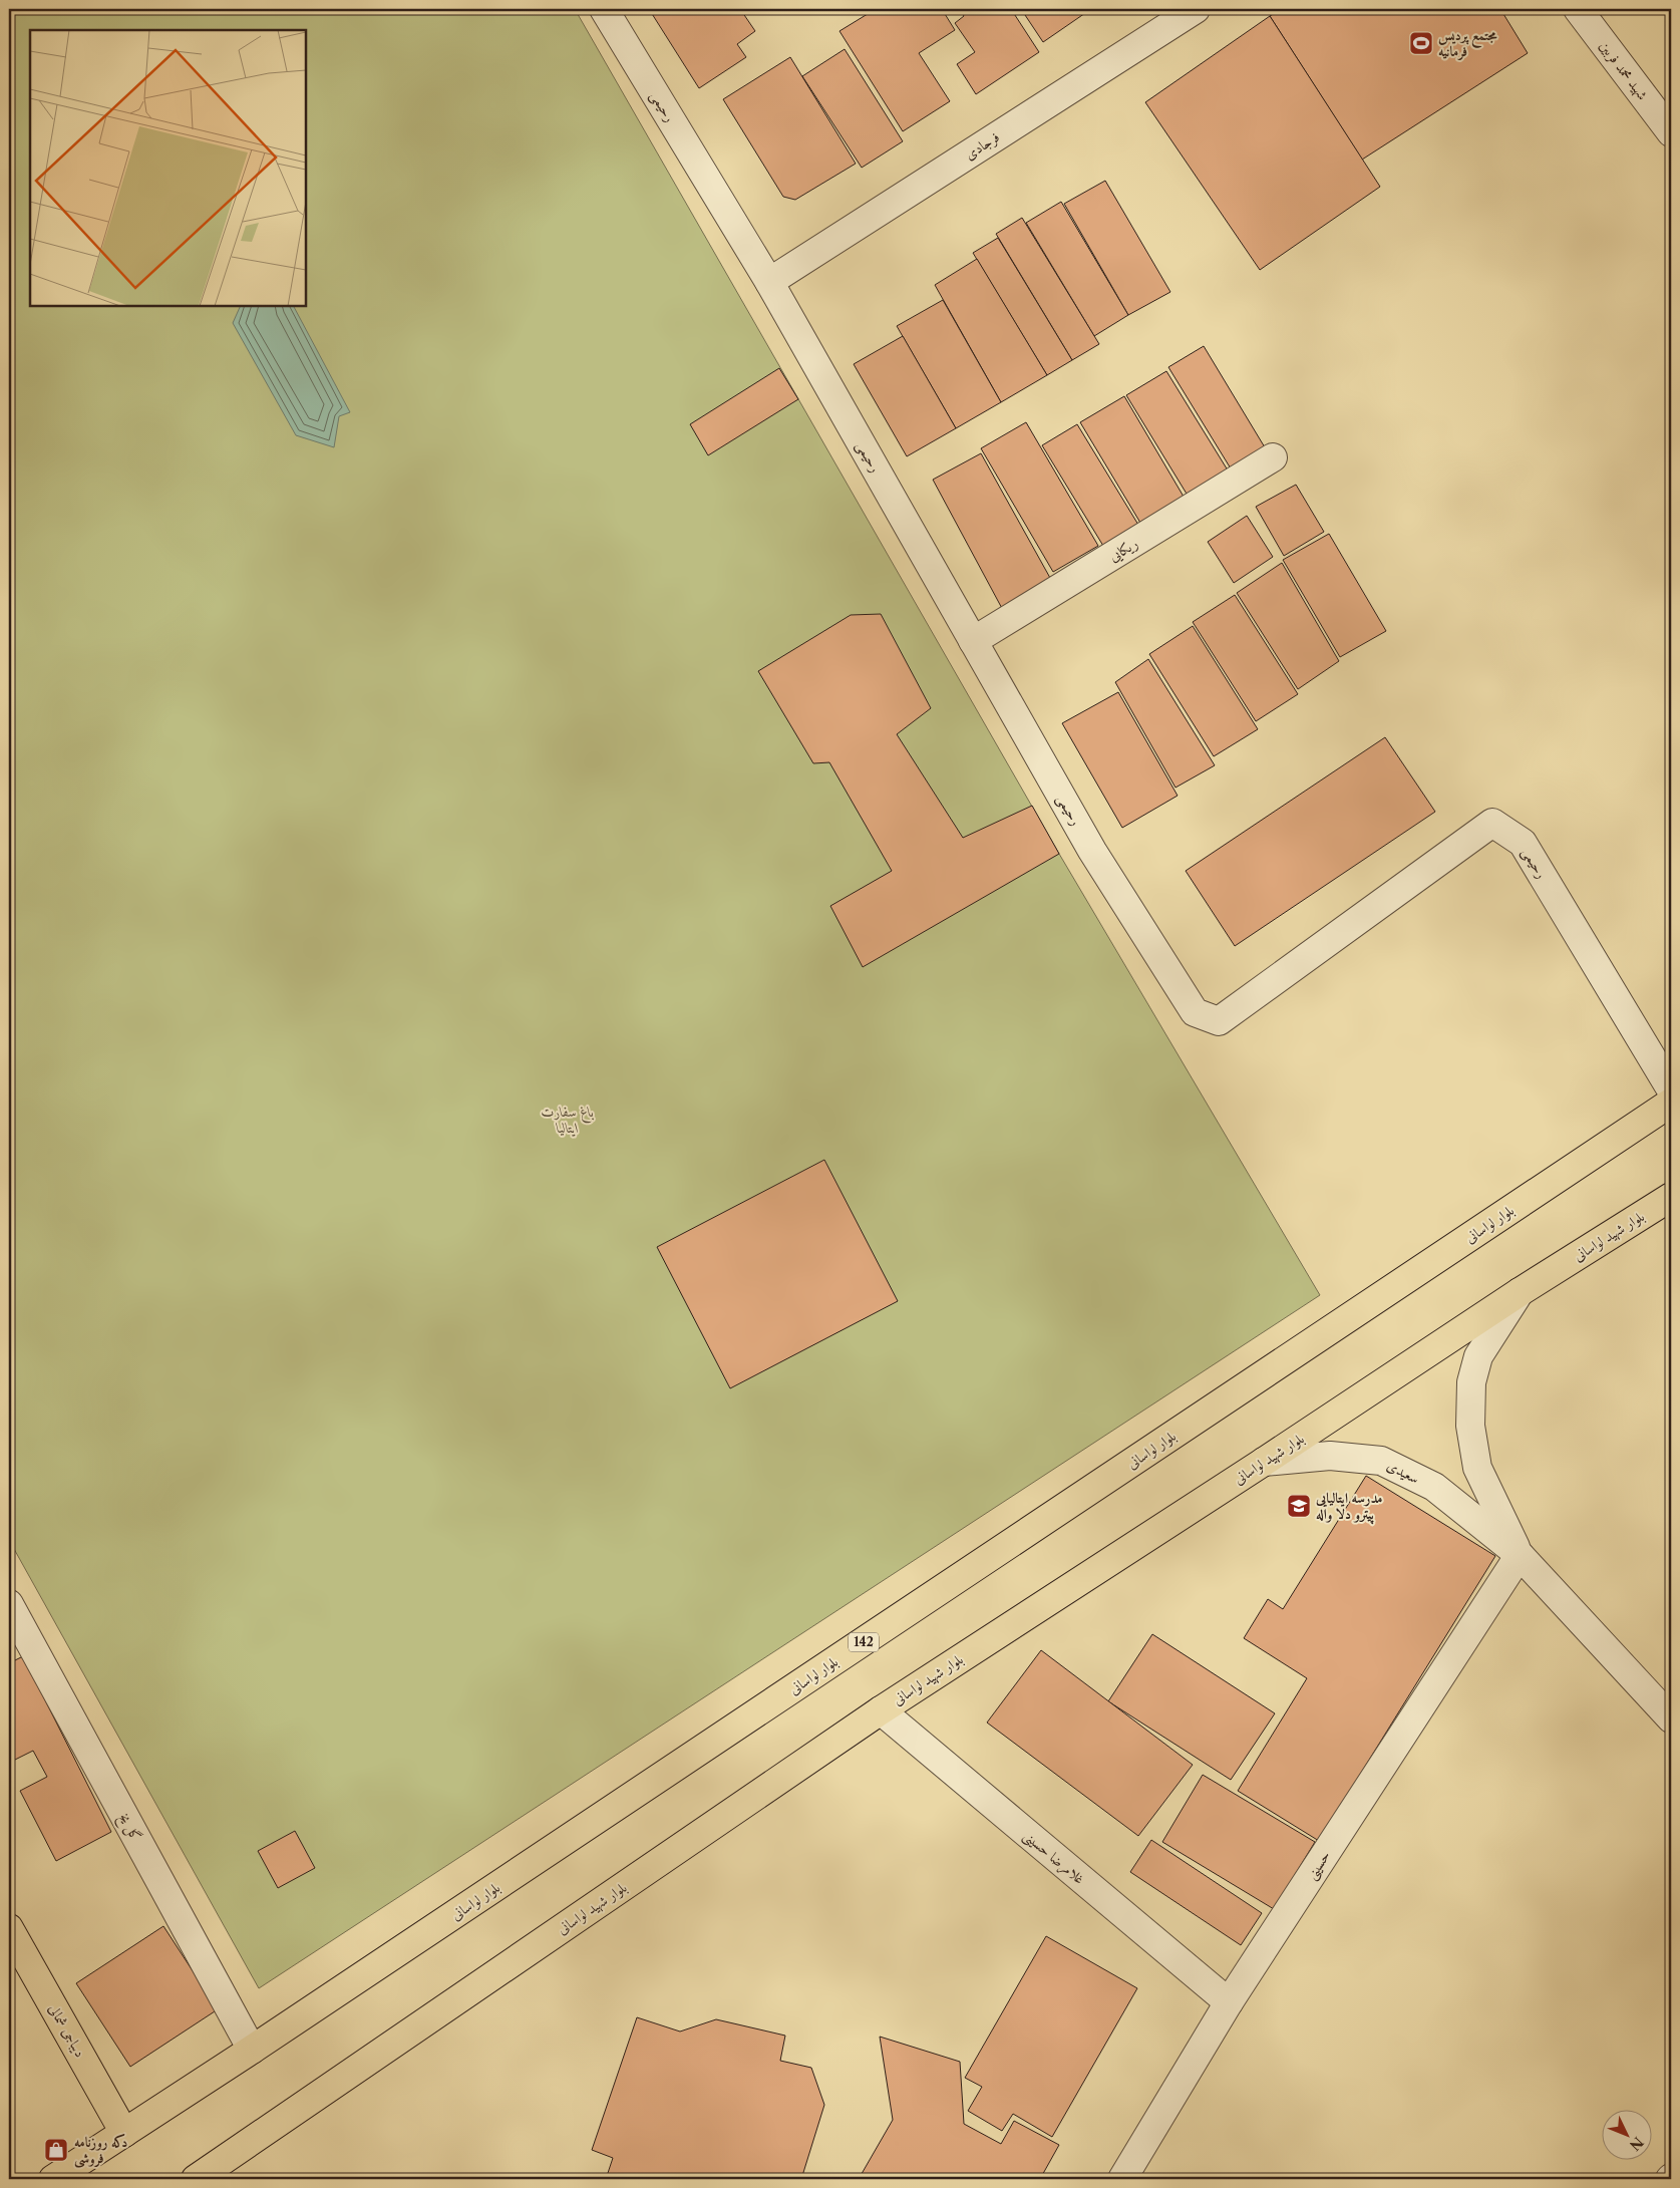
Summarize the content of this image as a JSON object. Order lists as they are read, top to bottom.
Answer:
{
  "streets": {
    "main road": [
      "بلوار لواسانی",
      "بلوار شهید لواسانی",
      "142",
      "دیباجی شمالی"
    ],
    "street": [
      "شهید محمد فربین",
      "رحیمی",
      "فرجادی",
      "ریکایی",
      "سعیدی",
      "گل یخ",
      "غلامرضا حسینی",
      "حسینی"
    ]
  },
  "crossings": [
    ["رحیمی", "فرجادی"],
    ["رحیمی", "ریکایی"],
    ["بلوار لواسانی", "گل یخ"],
    ["بلوار لواسانی", "دیباجی شمالی"],
    ["بلوار شهید لواسانی", "سعیدی"],
    ["بلوار شهید لواسانی", "غلامرضا حسینی"],
    ["سعیدی", "حسینی"],
    ["غلامرضا حسینی", "حسینی"]
  ],
  "parks": ["باغ سفارت ایتالیا"],
  "places": {
    "sports": ["مجتمع پردیس فرمانیه"],
    "school or university": ["مدرسه ایتالیایی پیترو دلا واله"],
    "shop": ["دکه روزنامه فروشی"]
  },
  "north": "bottom right"
}
